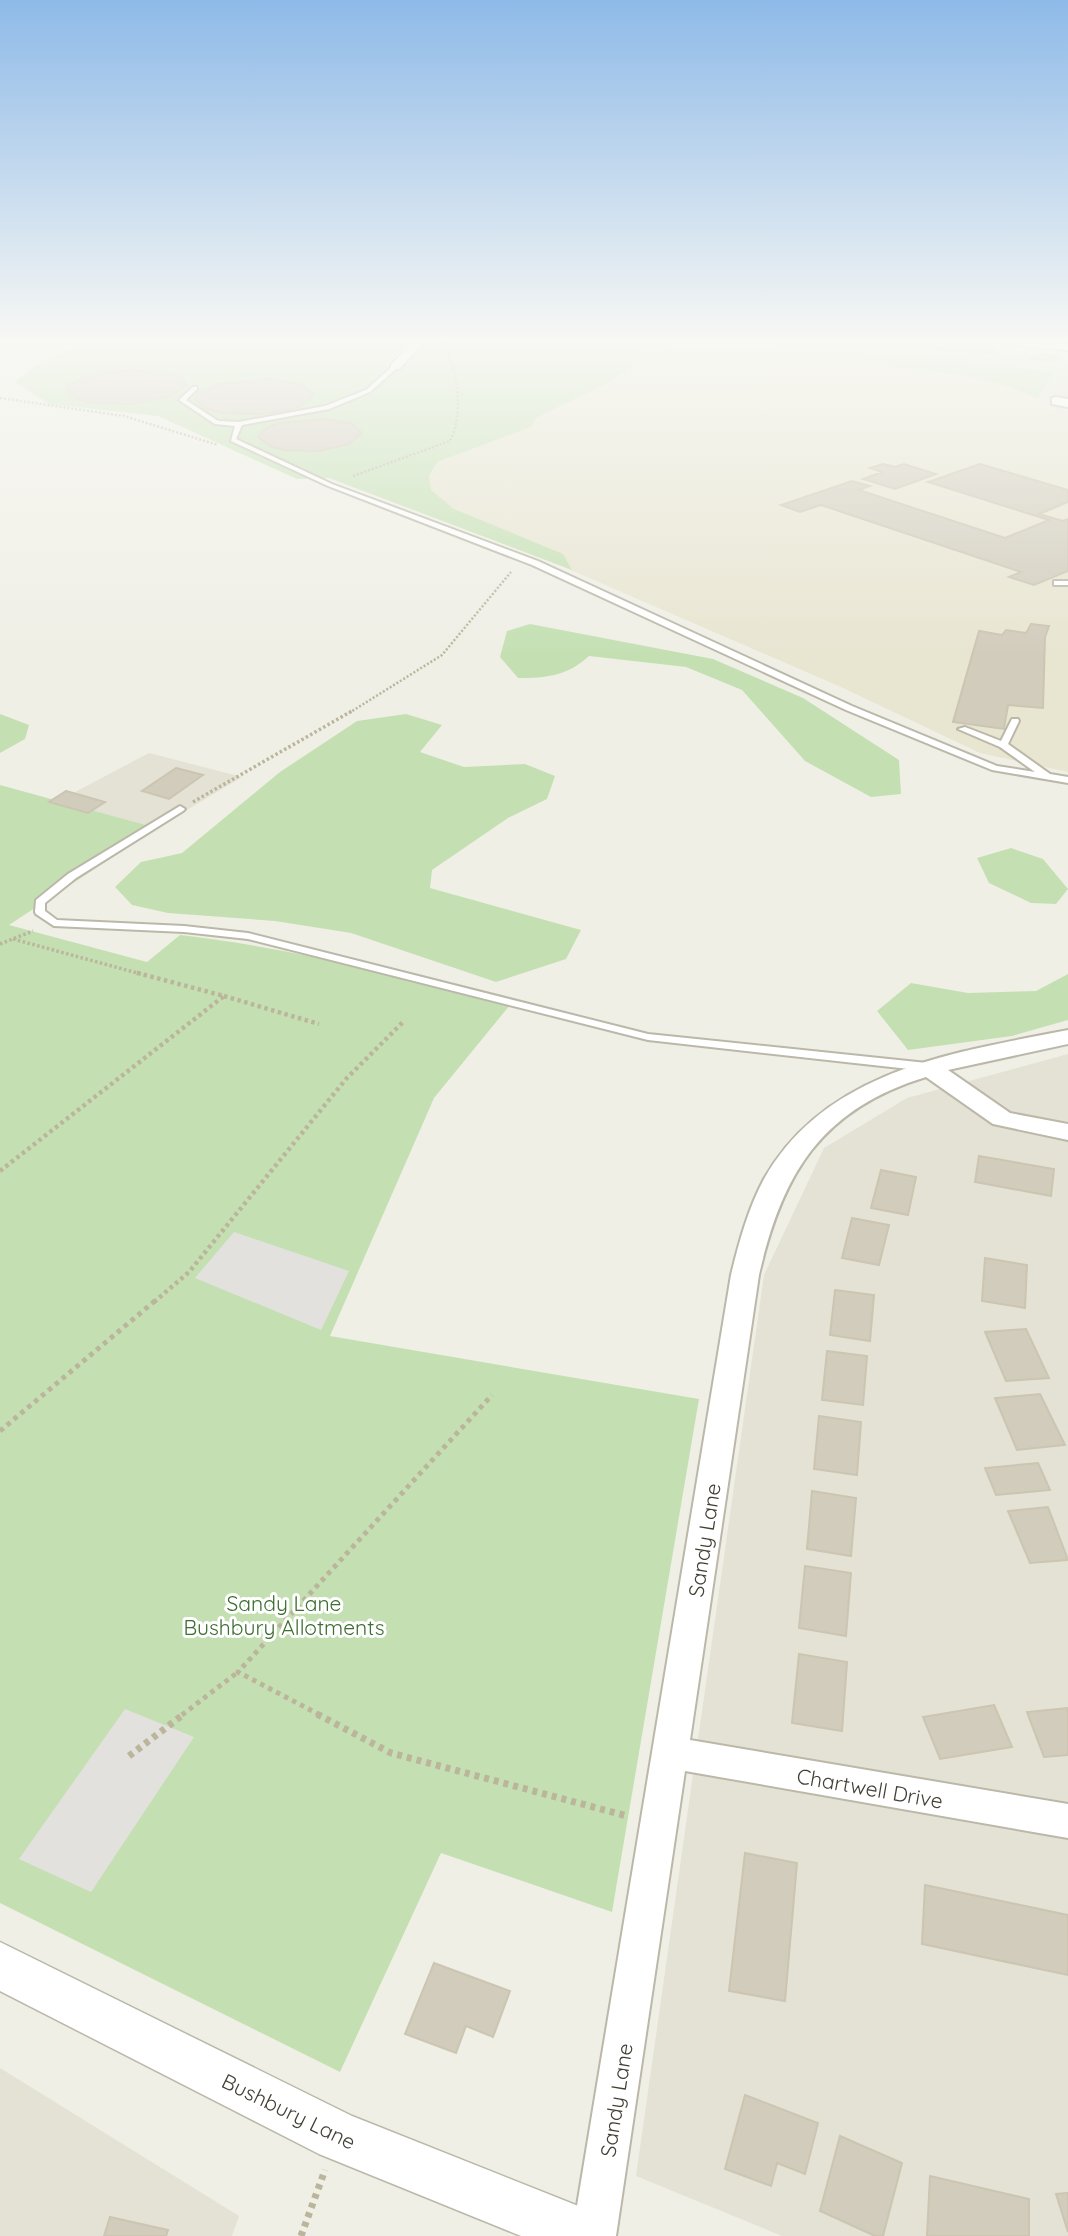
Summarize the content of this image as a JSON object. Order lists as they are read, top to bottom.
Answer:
{
  "streets": {
    "street": ["Sandy Lane", "Chartwell Drive", "Bushbury Lane"]
  },
  "crossings": [
    ["Sandy Lane", "Chartwell Drive"]
  ],
  "parks": ["Sandy Lane Bushbury Allotments"]
}
